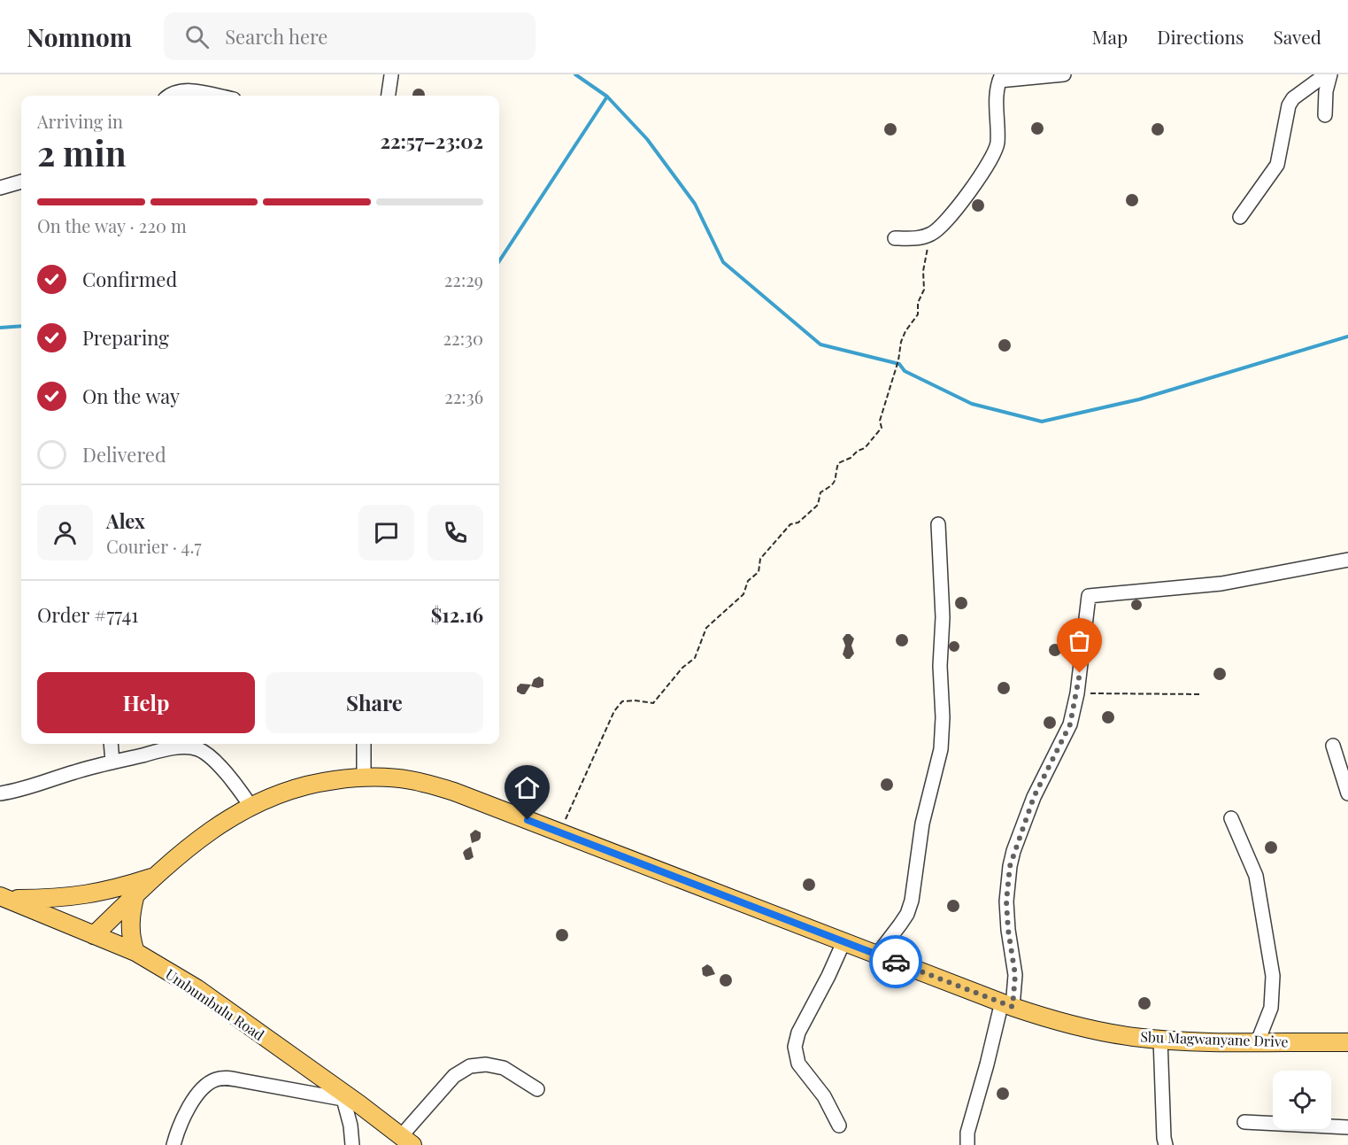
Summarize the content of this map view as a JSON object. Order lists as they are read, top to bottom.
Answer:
{
  "streets": {
    "main road": ["Umbumbulu Road", "Sbu Magwanyane Drive"]
  },
  "crossings": [
    ["Umbumbulu Road", "Sbu Magwanyane Drive"]
  ],
  "page": {
    "header": "Nomnom",
    "search": "Search here",
    "nav": ["Map", "Directions", "Saved"],
    "heading": ["2 min", "Arriving in", "22:57–23:02"],
    "panel": [
      "Alex",
      "Courier · 4.7",
      "Order #7741",
      "$12.16"
    ],
    "bar": "On the way · 220 m",
    "list": [
      ["Confirmed", "22:29"],
      ["Preparing", "22:30"],
      ["On the way", "22:36"],
      "Delivered"
    ],
    "buttons": ["Help", "Share"]
  }
}
